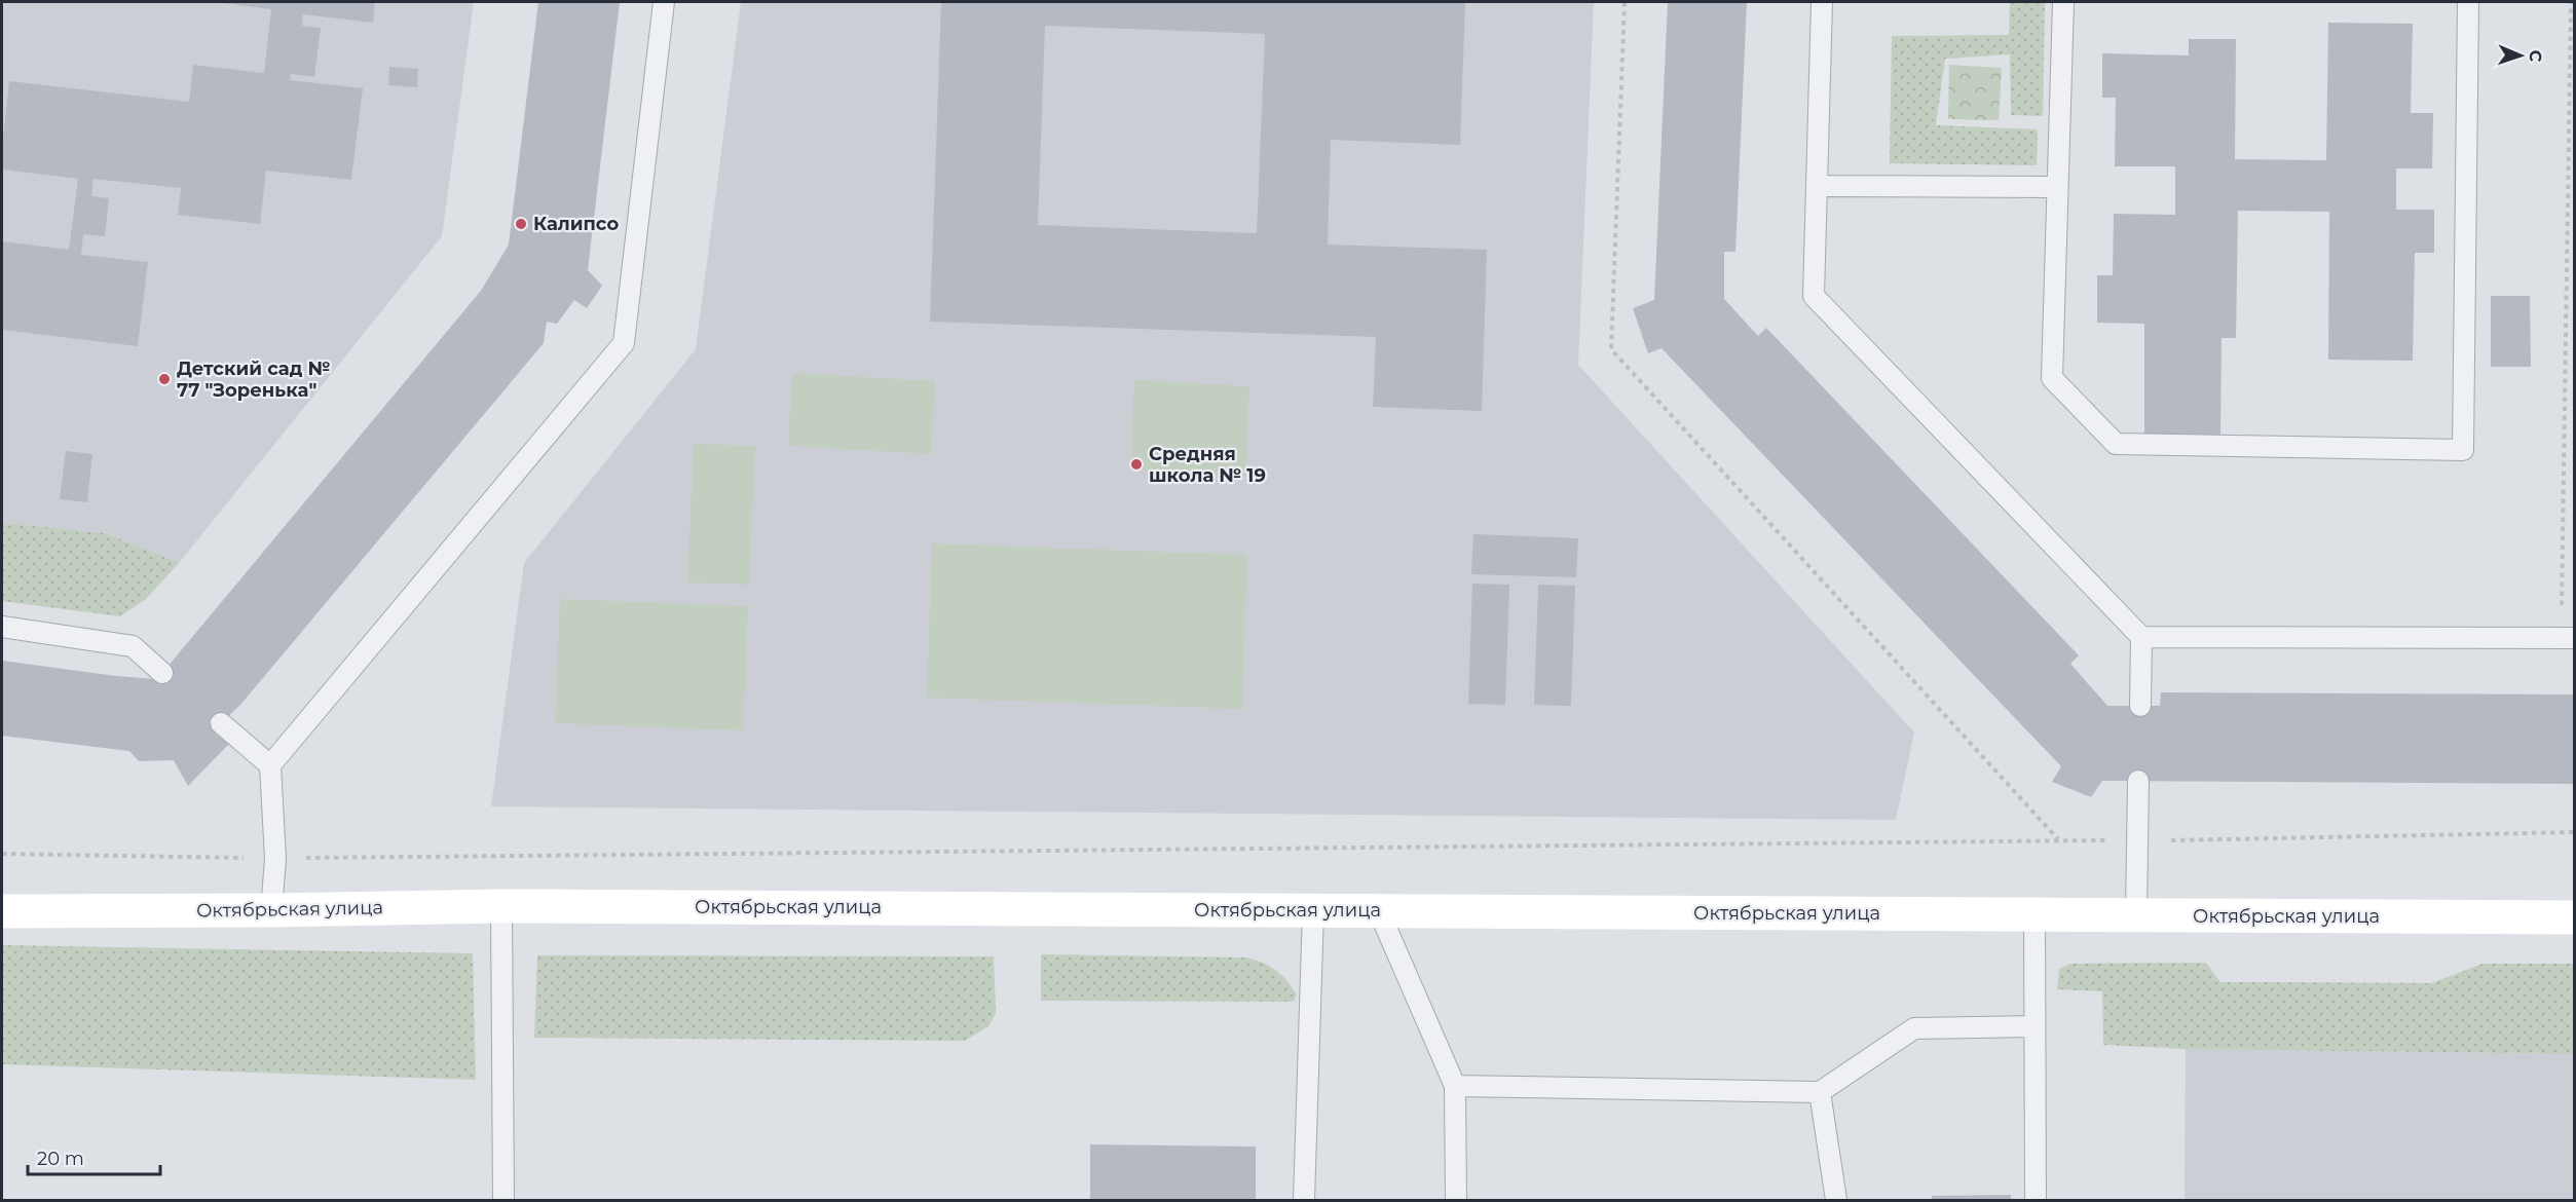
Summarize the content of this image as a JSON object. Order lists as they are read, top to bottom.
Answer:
{
  "streets": {
    "main road": ["Октябрьская улица"]
  },
  "places": ["Калипсо", "Детский сад № 77 \"Зоренька\"", "Средняя школа № 19"],
  "scale_bar": "20 m",
  "north": "right"
}
